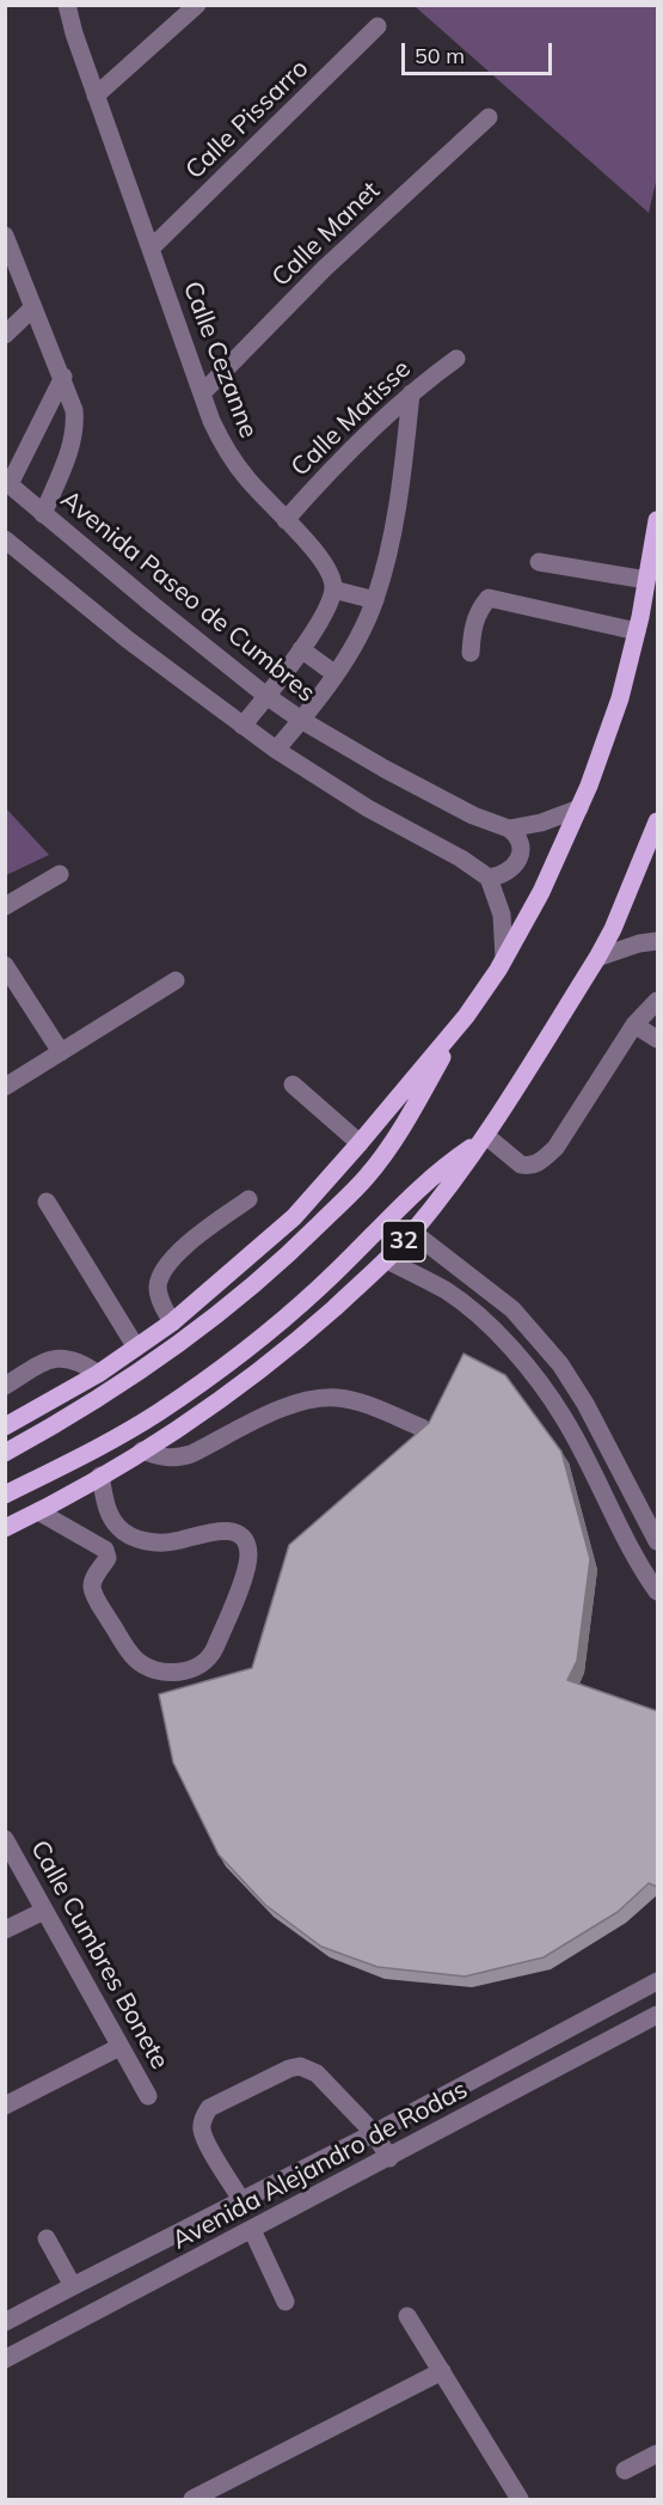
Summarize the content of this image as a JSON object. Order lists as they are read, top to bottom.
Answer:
{
  "streets": {
    "main road": ["32"],
    "street": [
      "Calle Pissarro",
      "Calle Manet",
      "Calle Cezanne",
      "Calle Matisse",
      "Avenida Paseo de Cumbres",
      "Calle Cumbres Bonete",
      "Avenida Alejandro de Rodas"
    ]
  },
  "crossings": [
    ["Calle Pissarro", "Calle Cezanne"],
    ["Calle Manet", "Calle Cezanne"],
    ["Calle Cezanne", "Calle Matisse"]
  ],
  "scale_bar": "50 m"
}
